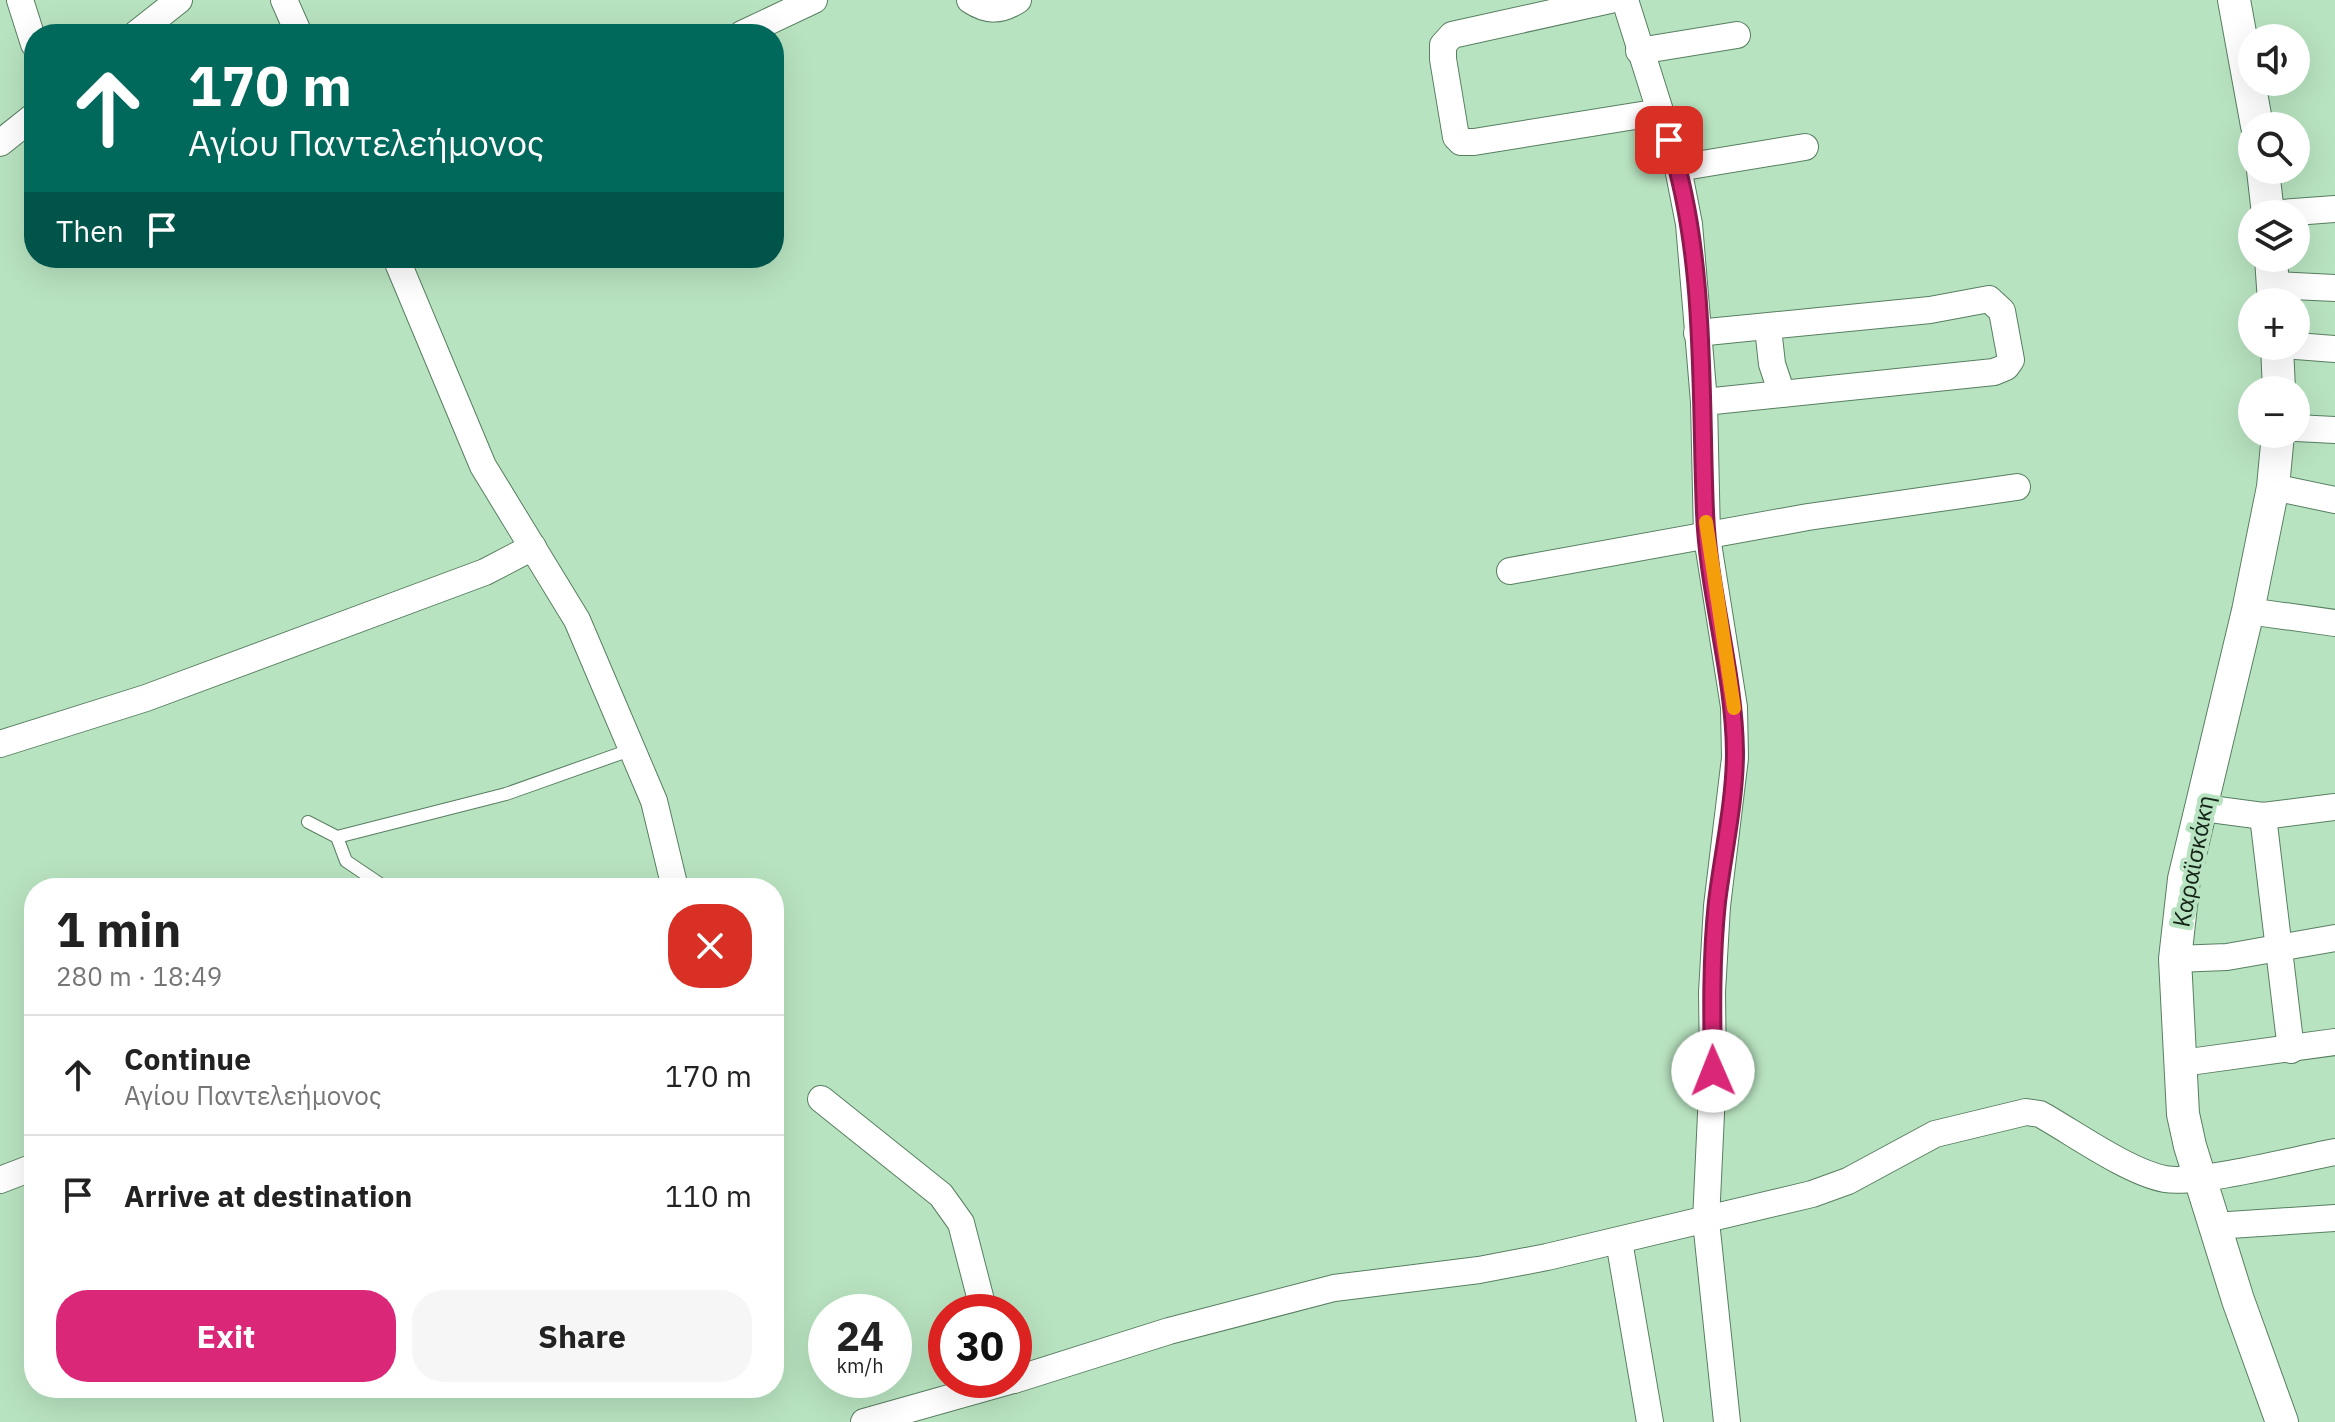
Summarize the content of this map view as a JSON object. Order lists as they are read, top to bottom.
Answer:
{
  "streets": {
    "street": ["Καραϊσκάκη"]
  },
  "page": {
    "map_buttons": ["+", "−"],
    "turn": ["170 m", "Αγίου Παντελεήμονος"],
    "then": "Then",
    "heading": ["1 min", "280 m · 18:49"],
    "list": [
      {
        "name": "Continue",
        "note": "Αγίου Παντελεήμονος",
        "value": "170 m"
      },
      {
        "name": "Arrive at destination",
        "value": "110 m"
      }
    ],
    "buttons": ["Exit", "Share"],
    "speed": "24 km/h",
    "limit": "30"
  }
}
